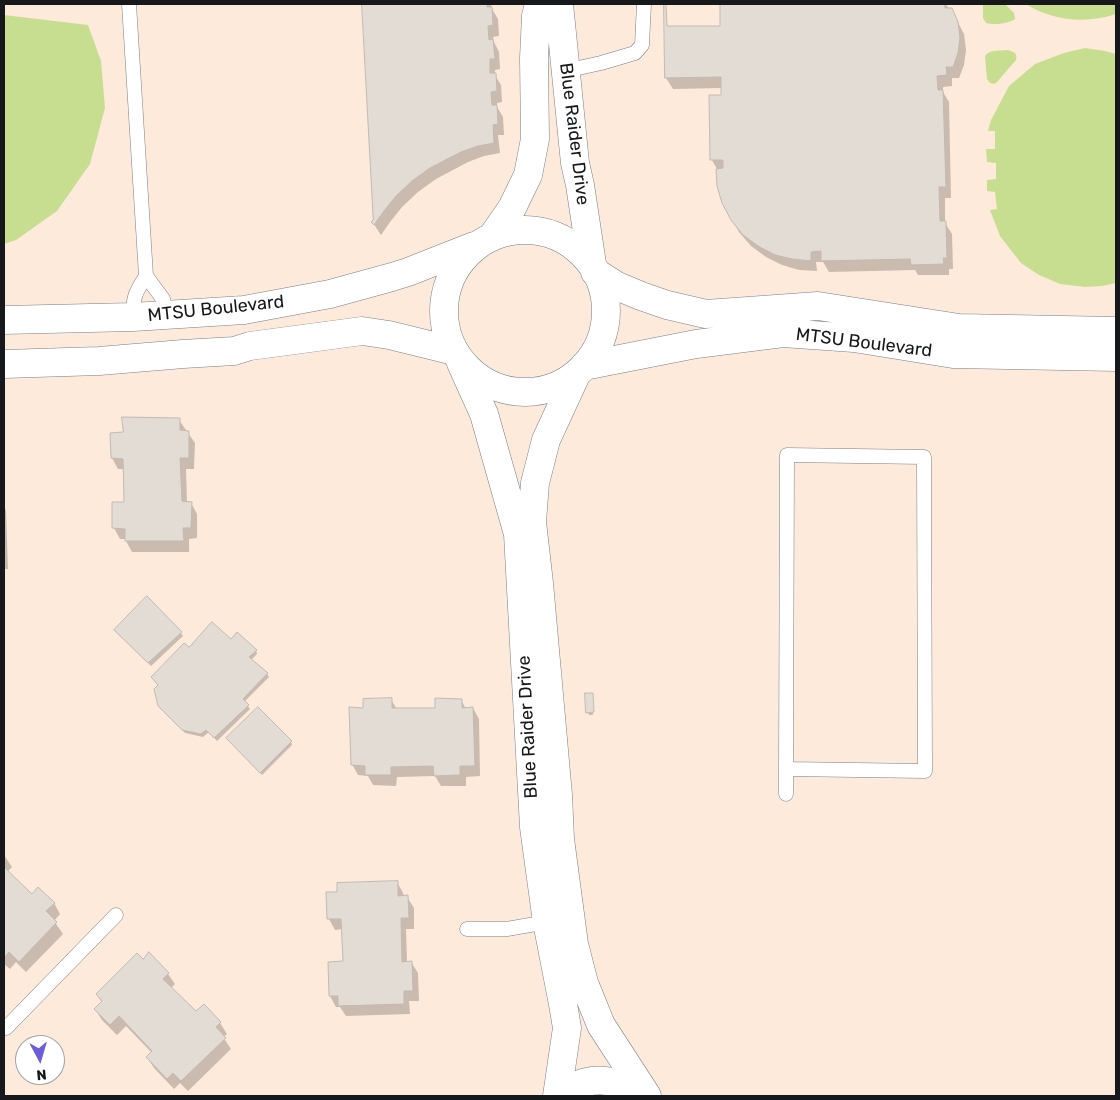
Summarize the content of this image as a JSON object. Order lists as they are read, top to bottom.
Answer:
{
  "streets": {
    "street": ["Blue Raider Drive", "MTSU Boulevard"]
  },
  "crossings": [
    ["Blue Raider Drive", "MTSU Boulevard"]
  ],
  "north": "bottom"
}
